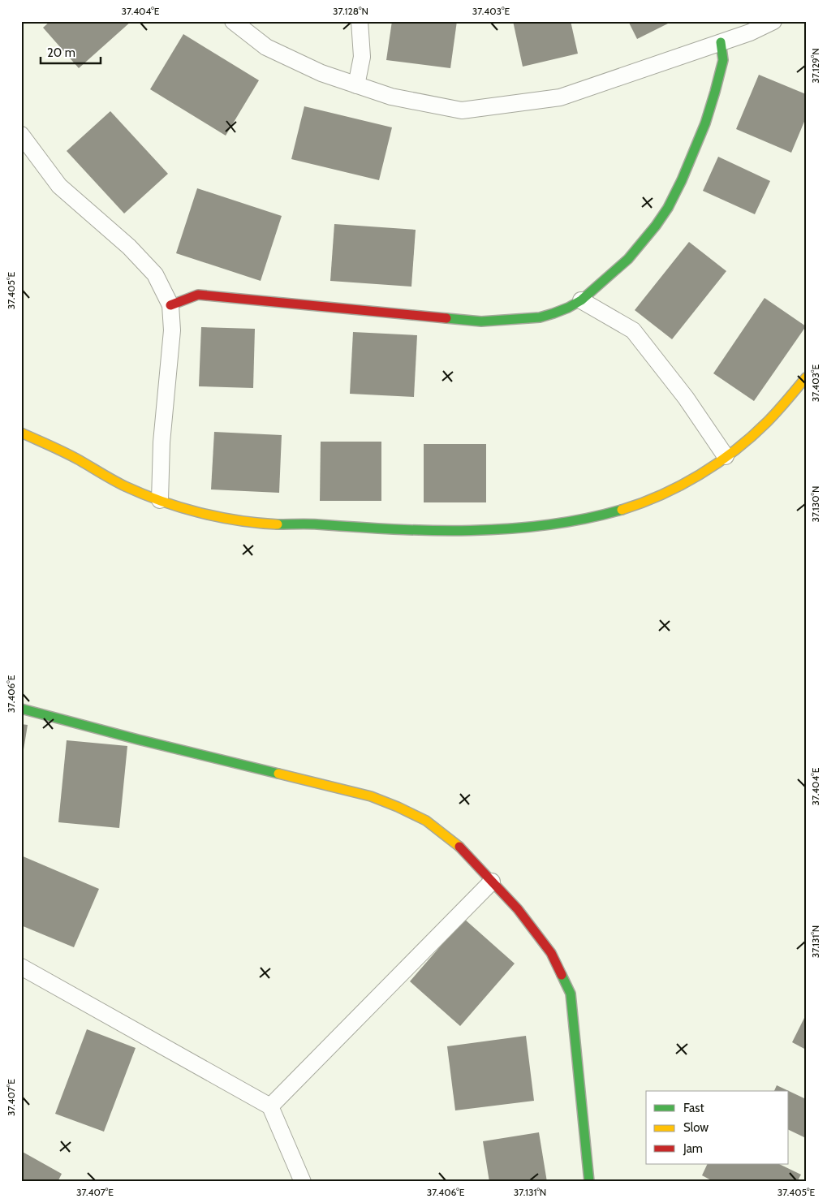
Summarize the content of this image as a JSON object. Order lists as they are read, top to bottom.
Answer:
{
  "legend": ["Fast", "Slow", "Jam"],
  "scale_bar": "20 m",
  "coordinates": [
    "37.404°E",
    "37.128°N",
    "37.403°E",
    "37.129°N",
    "37.405°E",
    "37.130°N",
    "37.406°E",
    "37.131°N",
    "37.407°E"
  ]
}
